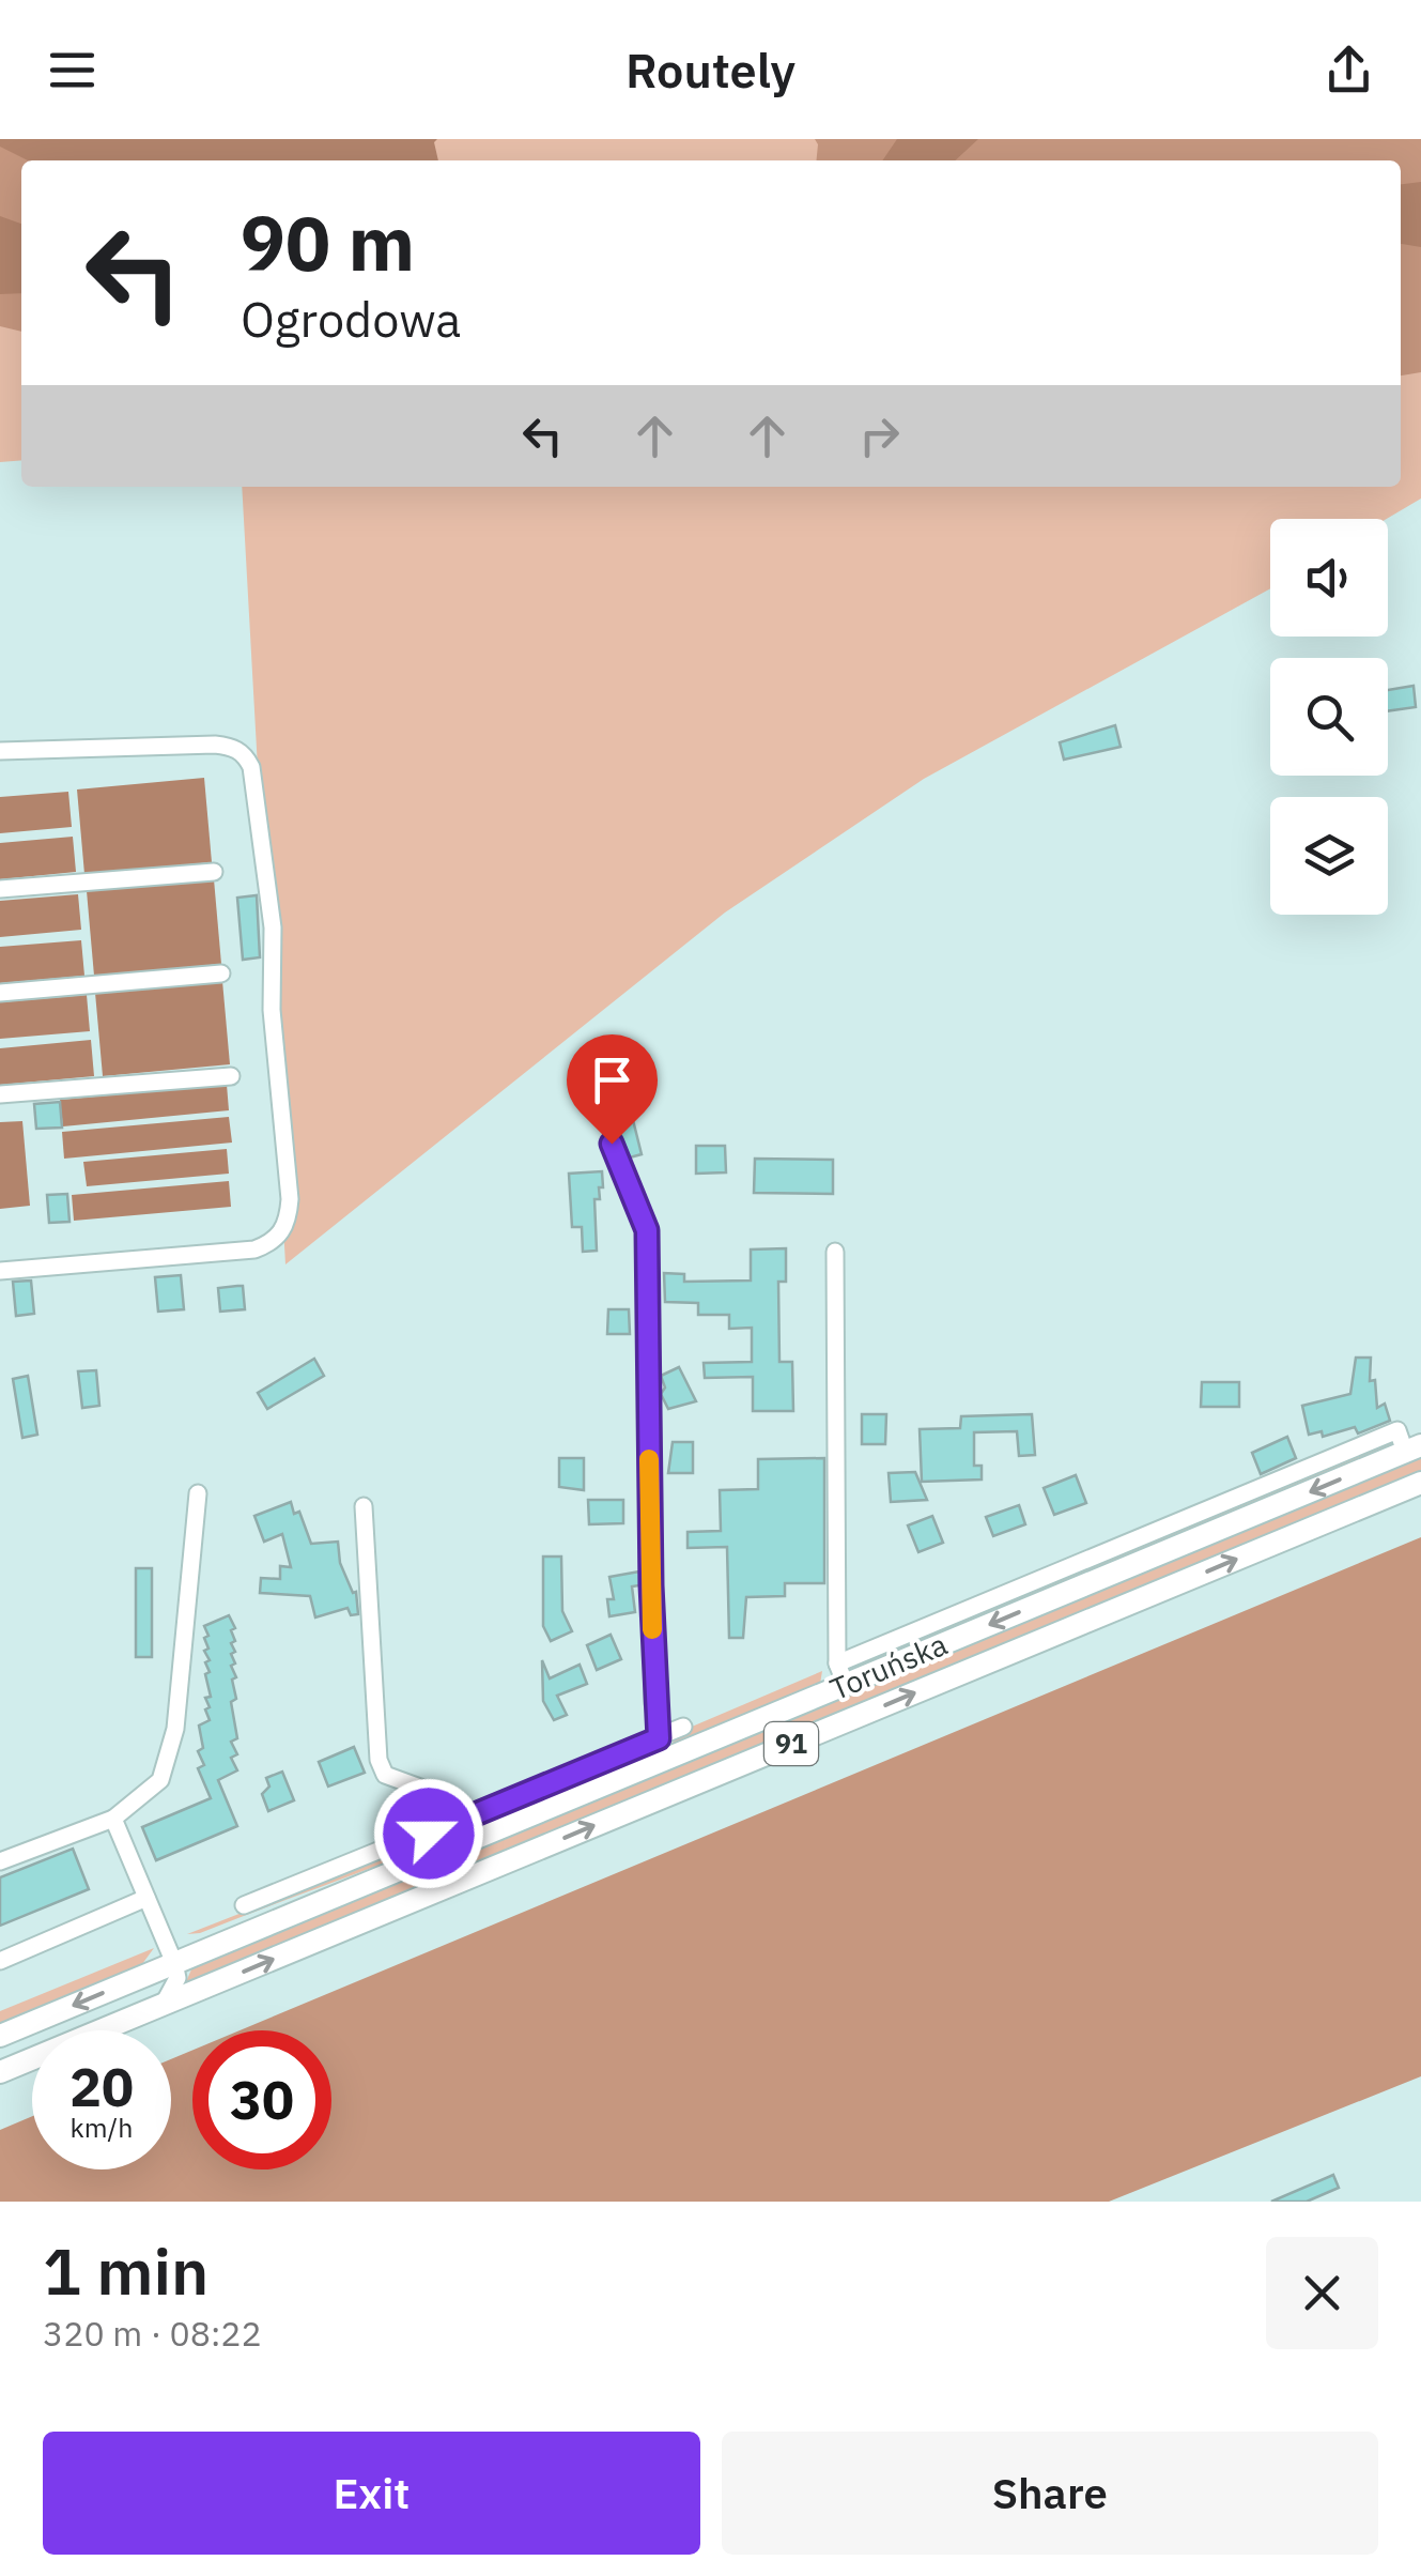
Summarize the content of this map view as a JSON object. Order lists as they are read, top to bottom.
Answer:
{
  "streets": {
    "main road": ["Toruńska", "91"]
  },
  "page": {
    "header": "Routely",
    "turn": ["90 m", "Ogrodowa"],
    "speed": "20 km/h",
    "limit": "30",
    "heading": ["1 min", "320 m · 08:22"],
    "buttons": ["Exit", "Share"]
  }
}
